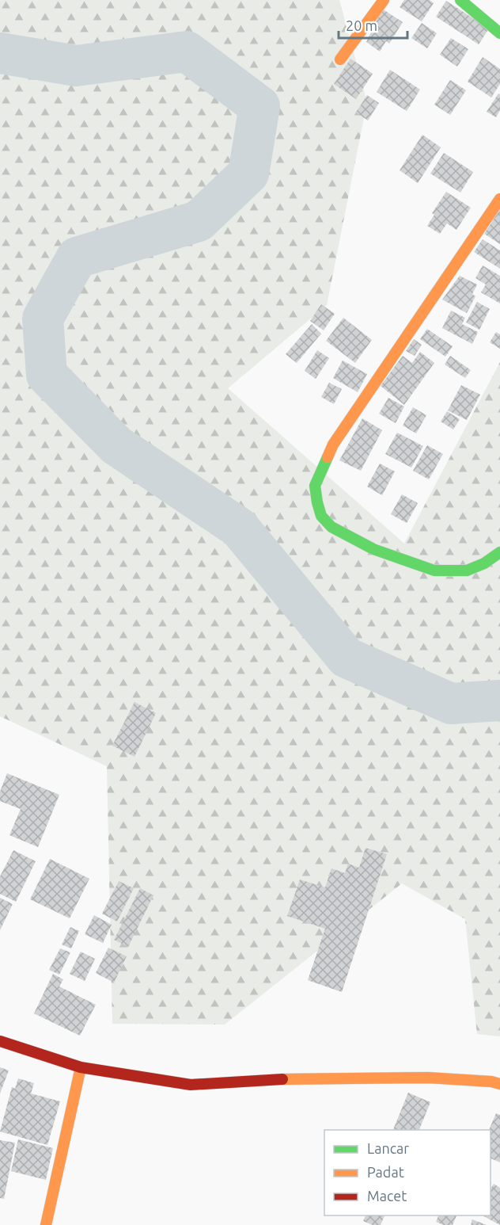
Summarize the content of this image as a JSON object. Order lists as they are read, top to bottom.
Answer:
{
  "legend": ["Lancar", "Padat", "Macet"],
  "scale_bar": "20 m"
}
